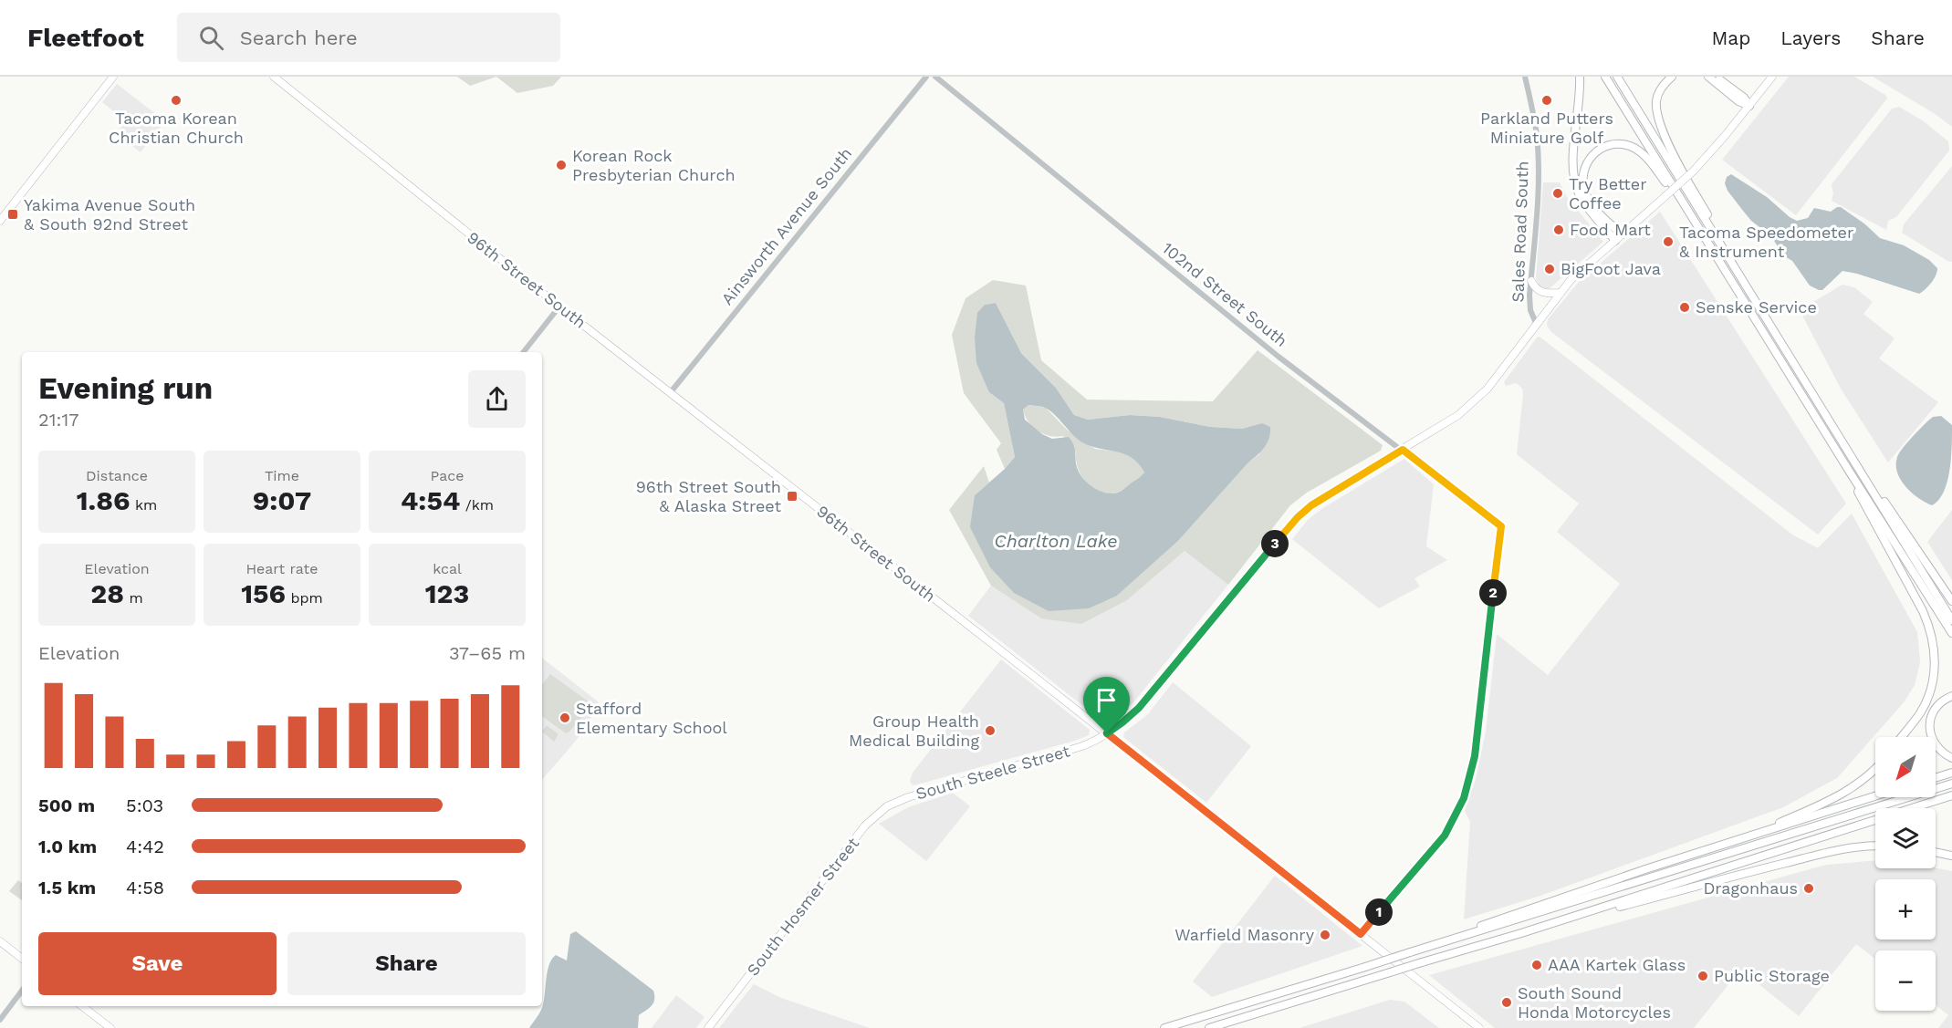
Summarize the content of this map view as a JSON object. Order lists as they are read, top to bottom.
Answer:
{
  "streets": {
    "main road": ["96th Street South", "South Steele Street", "South Hosmer Street"],
    "street": ["Ainsworth Avenue South", "Sales Road South", "102nd Street South"]
  },
  "crossings": [
    ["Ainsworth Avenue South", "96th Street South"],
    ["Sales Road South", "South Steele Street"],
    ["96th Street South", "102nd Street South"],
    ["96th Street South", "South Steele Street"],
    ["102nd Street South", "South Steele Street"],
    ["South Steele Street", "South Hosmer Street"]
  ],
  "water": ["Charlton Lake"],
  "places": {
    "other": [
      "Tacoma Korean Christian Church",
      "Parkland Putters Miniature Golf",
      "Korean Rock Presbyterian Church",
      "Try Better Coffee",
      "Food Mart",
      "Tacoma Speedometer & Instrument",
      "BigFoot Java",
      "Senske Service",
      "Stafford Elementary School",
      "Group Health Medical Building",
      "Dragonhaus",
      "Warfield Masonry",
      "AAA Kartek Glass",
      "Public Storage",
      "South Sound Honda Motorcycles"
    ],
    "transit": ["Yakima Avenue South & South 92nd Street", "96th Street South & Alaska Street"]
  },
  "north": "bottom left",
  "page": {
    "header": "Fleetfoot",
    "search": "Search here",
    "nav": ["Map", "Layers", "Share"],
    "heading": ["Evening run", "21:17"],
    "stats": [
      ["Distance", "1.86 km"],
      ["Time", "9:07"],
      ["Pace", "4:54 /km"],
      ["Elevation", "28 m"],
      ["Heart rate", "156 bpm"],
      ["kcal", "123"]
    ],
    "pins": ["3", "2", "1"],
    "chart": ["Elevation", "37–65 m"],
    "map_buttons": ["+", "−"],
    "list": [
      {
        "name": "500 m",
        "note": "5:03"
      },
      {
        "name": "1.0 km",
        "note": "4:42"
      },
      {
        "name": "1.5 km",
        "note": "4:58"
      }
    ],
    "buttons": ["Save", "Share"]
  }
}
